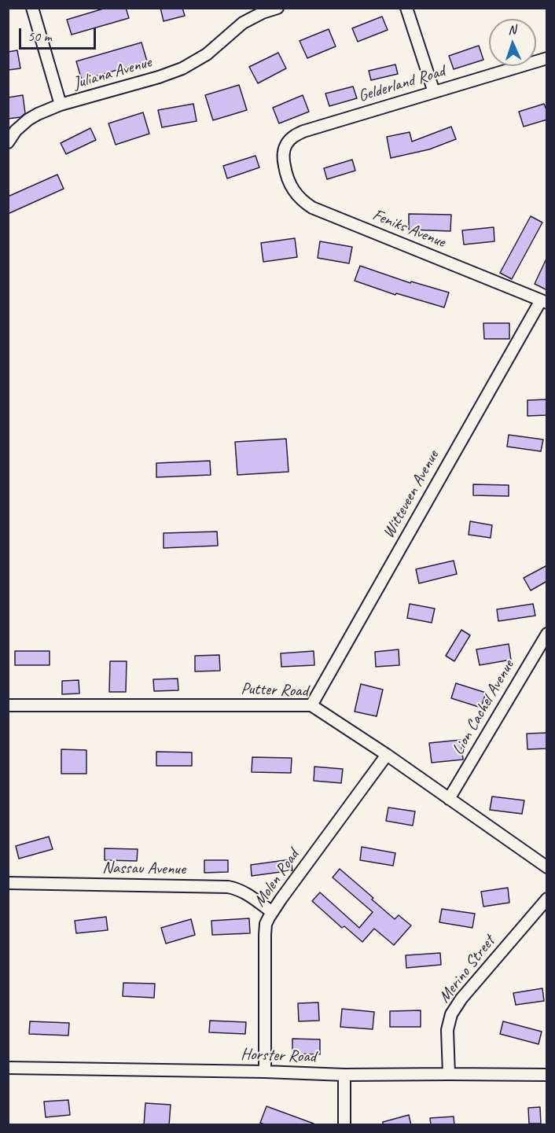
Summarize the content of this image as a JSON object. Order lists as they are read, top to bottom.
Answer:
{
  "streets": {
    "street": [
      "Juliana Avenue",
      "Gelderland Road",
      "Feniks Avenue",
      "Witteveen Avenue",
      "Putter Road",
      "Lion Cachel Avenue",
      "Nassau Avenue",
      "Molen Road",
      "Merino Street",
      "Horster Road"
    ]
  },
  "crossings": [
    ["Gelderland Road", "Feniks Avenue"],
    ["Feniks Avenue", "Witteveen Avenue"],
    ["Witteveen Avenue", "Putter Road"],
    ["Putter Road", "Lion Cachel Avenue"],
    ["Putter Road", "Molen Road"],
    ["Nassau Avenue", "Molen Road"],
    ["Molen Road", "Horster Road"],
    ["Merino Street", "Horster Road"]
  ],
  "scale_bar": "50 m",
  "north": "top"
}
